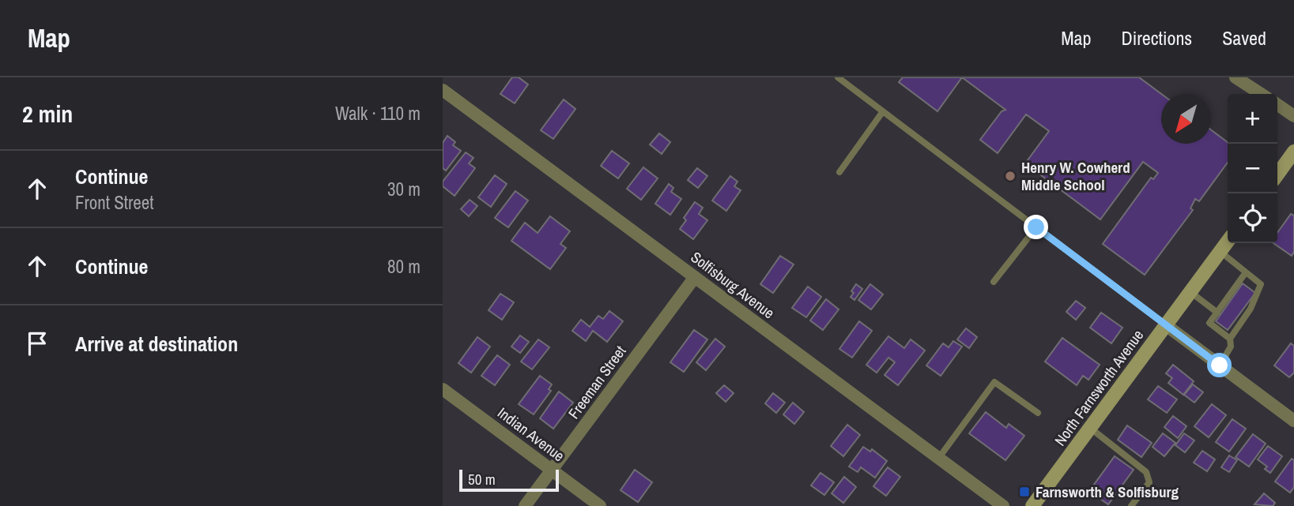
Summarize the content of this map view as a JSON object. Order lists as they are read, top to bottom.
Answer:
{
  "streets": {
    "main road": ["North Farnsworth Avenue"],
    "street": ["Solfisburg Avenue", "Freeman Street", "Indian Avenue"]
  },
  "crossings": [
    ["Solfisburg Avenue", "Freeman Street"],
    ["Freeman Street", "Indian Avenue"]
  ],
  "places": {
    "other": ["Henry W. Cowherd Middle School"],
    "transit": ["Farnsworth & Solfisburg"]
  },
  "scale_bar": "50 m",
  "north": "bottom left",
  "page": {
    "header": "Map",
    "nav": ["Map", "Directions", "Saved"],
    "heading": ["2 min", "Walk · 110 m"],
    "map_buttons": ["+", "−"],
    "list": [
      ["Continue", "Front Street", "30 m"],
      ["Continue", "80 m"],
      "Arrive at destination"
    ],
    "scale": "50 m"
  }
}
